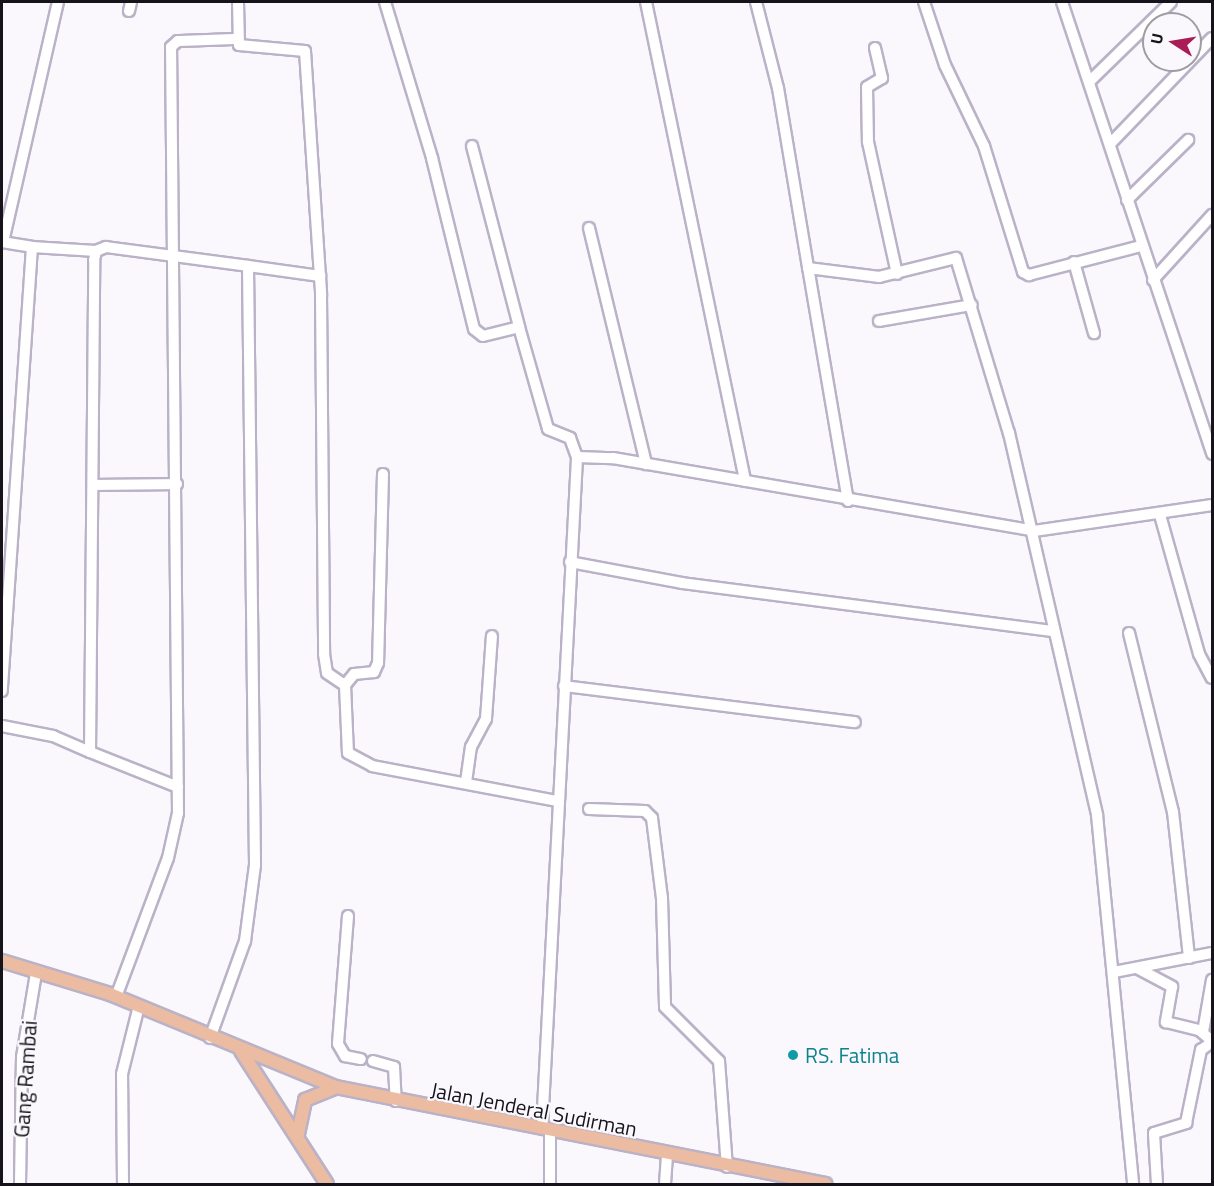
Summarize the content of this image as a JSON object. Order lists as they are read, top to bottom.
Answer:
{
  "streets": {
    "main road": ["Jalan Jenderal Sudirman"],
    "street": ["Gang Rambai"]
  },
  "crossings": [
    ["Gang Rambai", "Jalan Jenderal Sudirman"]
  ],
  "places": ["RS. Fatima"],
  "north": "left"
}
